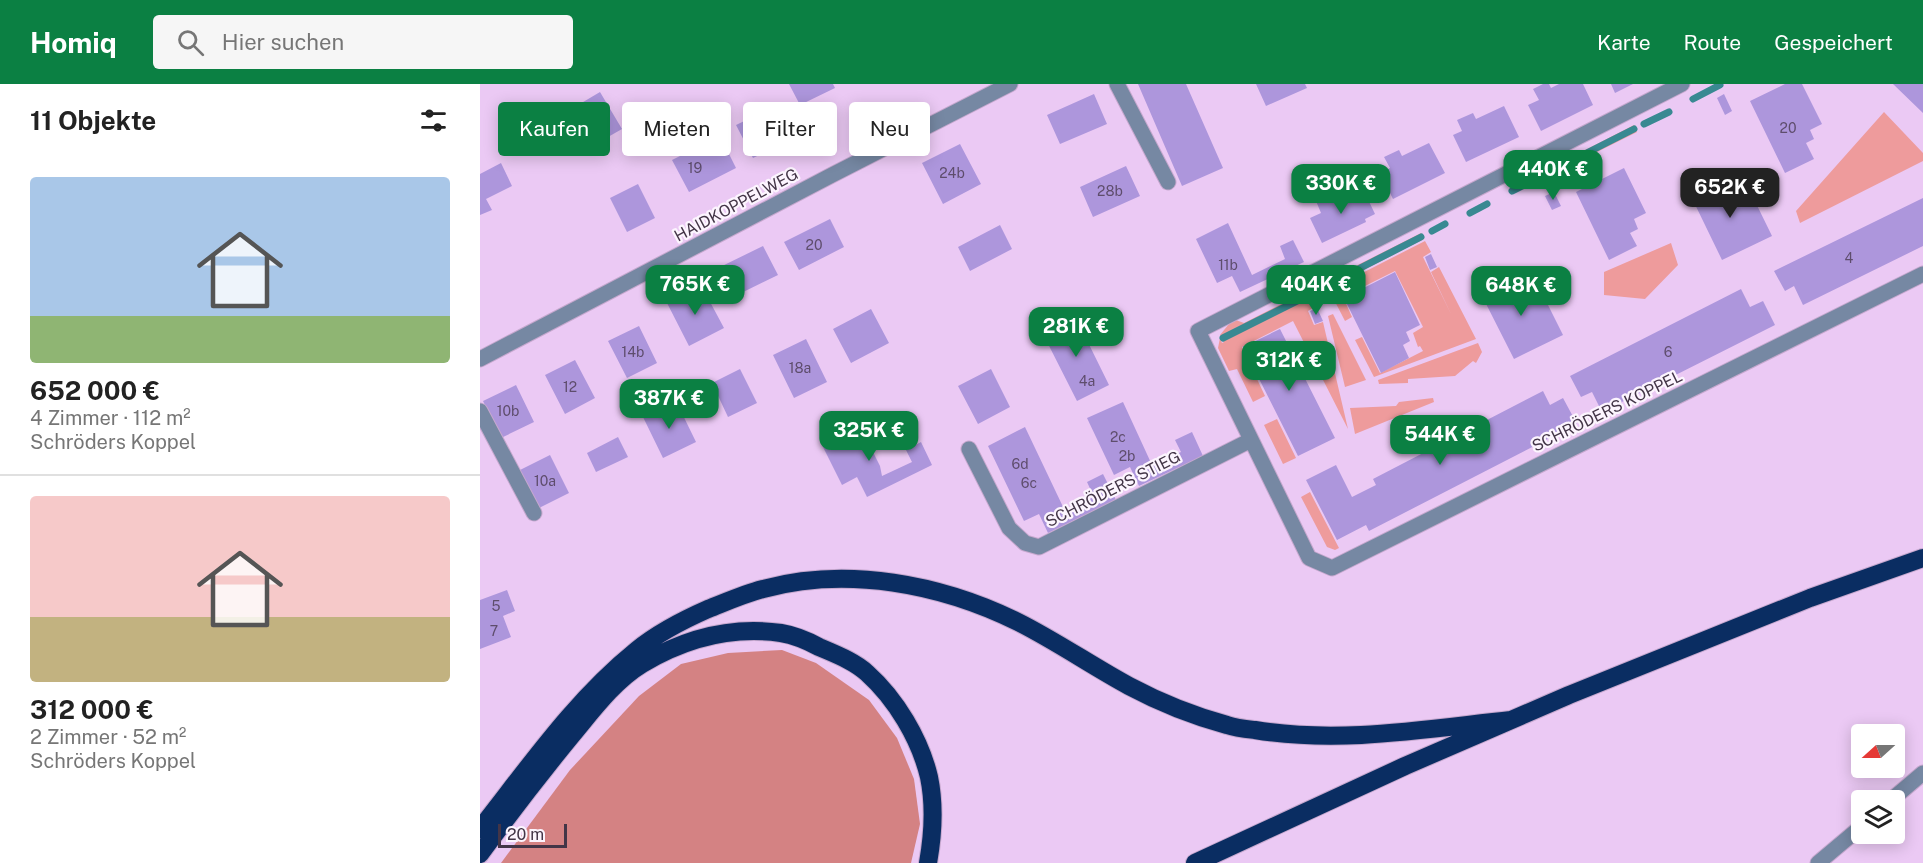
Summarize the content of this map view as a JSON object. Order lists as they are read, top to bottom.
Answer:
{
  "streets": {
    "street": ["HAIDKOPPELWEG", "SCHRÖDERS KOPPEL", "SCHRÖDERS STIEG"]
  },
  "crossings": [
    ["SCHRÖDERS KOPPEL", "SCHRÖDERS STIEG"]
  ],
  "house_numbers": [
    "20",
    "19",
    "24b",
    "28b",
    "20",
    "4",
    "11b",
    "14b",
    "6",
    "18a",
    "4a",
    "12",
    "10b",
    "2c",
    "2b",
    "6d",
    "10a",
    "6c",
    "5",
    "7"
  ],
  "scale_bar": "20 m",
  "north": "left",
  "page": {
    "header": "Homiq",
    "search": "Hier suchen",
    "nav": ["Karte", "Route", "Gespeichert"],
    "heading": "11 Objekte",
    "chip": [
      "Kaufen",
      "Mieten",
      "Filter",
      "Neu"
    ],
    "price": [
      "440K €",
      "330K €",
      "652K €",
      "765K €",
      "404K €",
      "648K €",
      "281K €",
      "312K €",
      "387K €",
      "325K €",
      "544K €"
    ],
    "list": [
      {
        "name": "652 000 €",
        "note": "4 Zimmer · 112 m² · Schröders Koppel"
      },
      {
        "name": "312 000 €",
        "note": "2 Zimmer · 52 m² · Schröders Koppel"
      }
    ],
    "scale": "20 m"
  }
}
